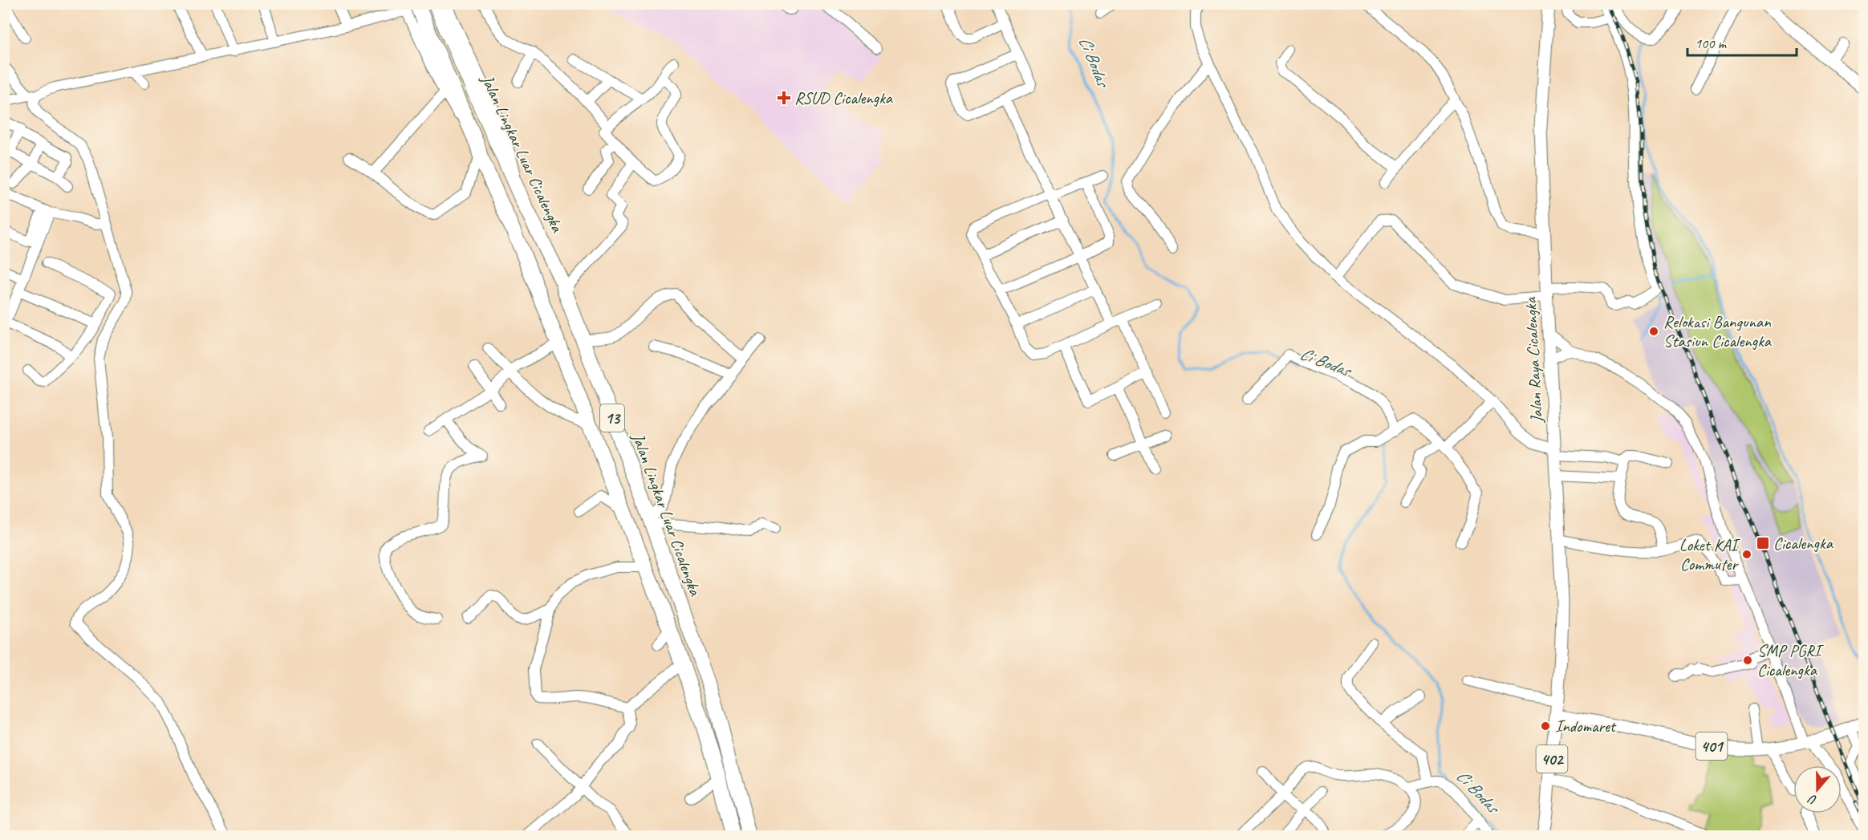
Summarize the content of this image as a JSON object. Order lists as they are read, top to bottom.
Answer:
{
  "streets": {
    "highway": ["Jalan Lingkar Luar Cicalengka", "13"],
    "main road": ["Jalan Raya Cicalengka", "401", "402"]
  },
  "crossings": [
    ["Jalan Raya Cicalengka", "401"],
    ["Jalan Raya Cicalengka", "402"],
    ["401", "402"]
  ],
  "water": ["Ci Bodas"],
  "places": {
    "health": ["RSUD Cicalengka"],
    "other": [
      "Relokasi Bangunan Stasiun Cicalengka",
      "Loket KAI Commuter",
      "SMP PGRI Cicalengka",
      "Indomaret"
    ],
    "transit": ["Cicalengka"]
  },
  "scale_bar": "100 m",
  "north": "bottom"
}
